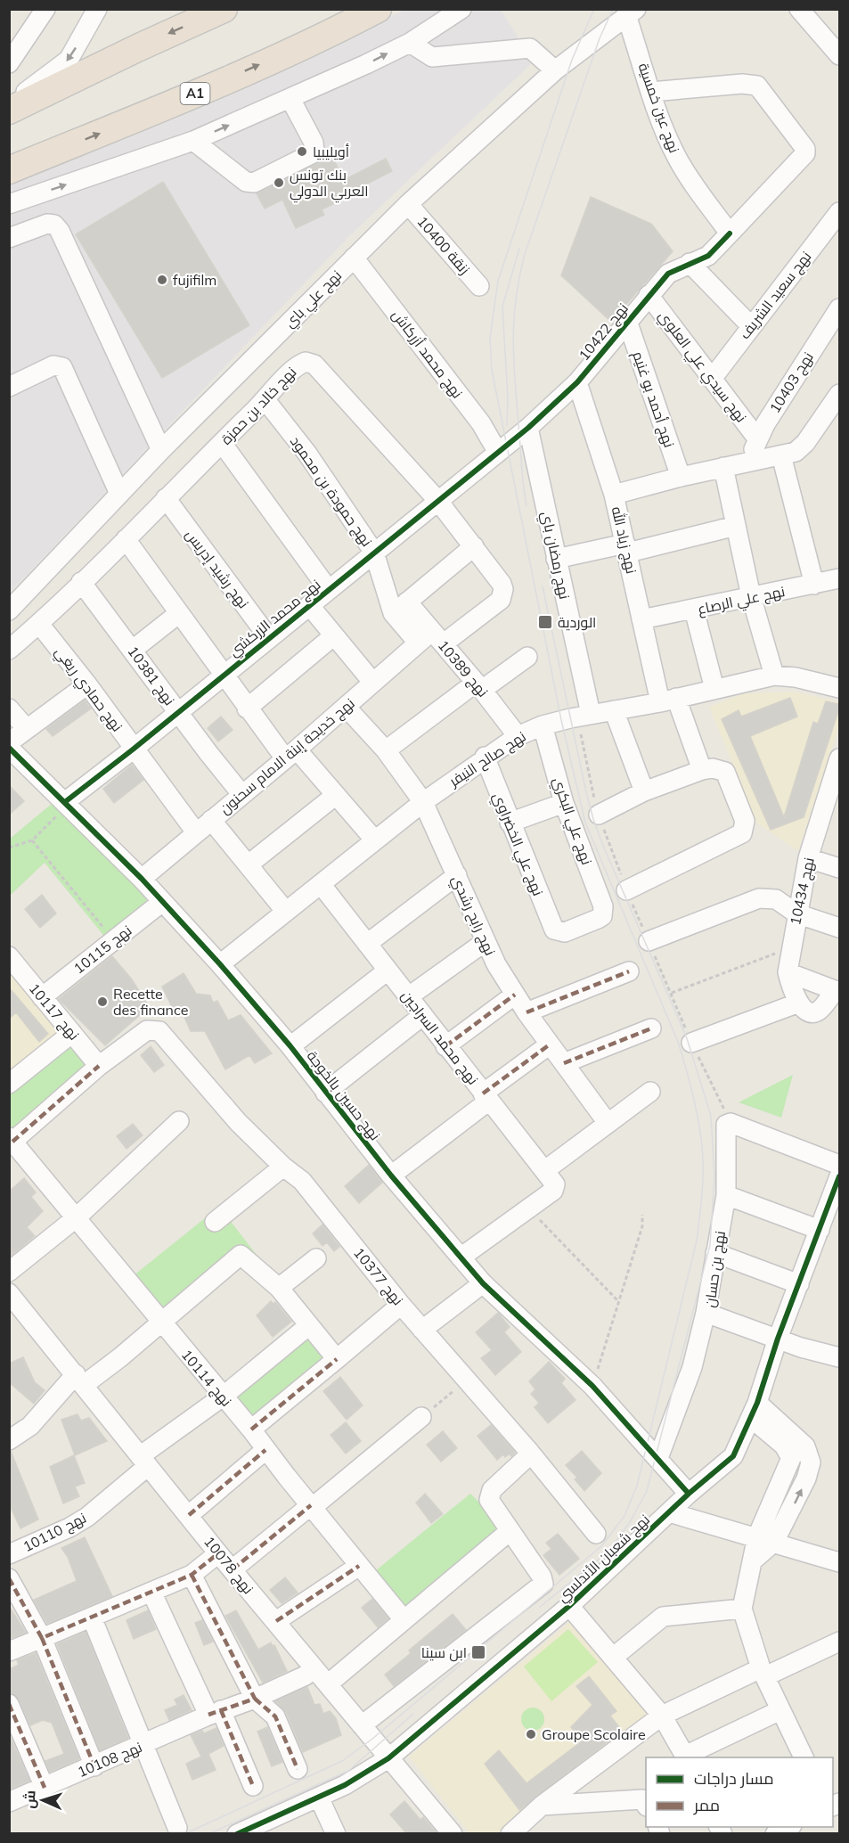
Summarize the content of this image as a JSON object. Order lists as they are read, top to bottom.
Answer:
{
  "streets": {
    "highway": ["A1"],
    "street": [
      "نهج عين خمسية",
      "زنقة 10400",
      "نهج سعيد الشريف",
      "نهج علي باي",
      "نهج 10422",
      "نهج محمد أزركاش",
      "نهج سيدي علي العلوي",
      "نهج 10403",
      "نهج أحمد بو غنيم",
      "نهج خالد بن حمزة",
      "نهج حمودة بن محمود",
      "نهج زياد الله",
      "نهج رمضان باي",
      "نهج رشيد إدريس",
      "نهج علي الرصاع",
      "نهج محمد الزركشي",
      "نهج 10389",
      "نهج 10381",
      "نهج حمادي ريغي",
      "نهج خديجة إبنة الامام سحنون",
      "نهج صالح النيفر",
      "نهج علي البكري",
      "نهج علي الخضراوي",
      "نهج 10434",
      "نهج رابح رشدي",
      "نهج 10115",
      "نهج 10117",
      "نهج محمد السراجين",
      "نهج حسين بالخوجة",
      "نهج بن حسان",
      "نهج 10377",
      "نهج 10114",
      "نهج 10110",
      "نهج شعبان الأندلسي",
      "نهج 10078",
      "نهج 10108"
    ]
  },
  "crossings": [
    ["نهج عين خمسية", "نهج علي باي"],
    ["نهج عين خمسية", "نهج 10422"],
    ["زنقة 10400", "نهج علي باي"],
    ["نهج سعيد الشريف", "نهج سيدي علي العلوي"],
    ["نهج علي باي", "نهج محمد أزركاش"],
    ["نهج 10422", "نهج محمد أزركاش"],
    ["نهج 10422", "نهج سيدي علي العلوي"],
    ["نهج 10422", "نهج أحمد بو غنيم"],
    ["نهج 10422", "نهج زياد الله"],
    ["نهج 10422", "نهج رمضان باي"],
    ["نهج 10422", "نهج محمد الزركشي"],
    ["نهج محمد أزركاش", "نهج محمد الزركشي"],
    ["نهج سيدي علي العلوي", "نهج 10403"],
    ["نهج خالد بن حمزة", "نهج حمودة بن محمود"],
    ["نهج خالد بن حمزة", "نهج رشيد إدريس"],
    ["نهج خالد بن حمزة", "نهج محمد الزركشي"],
    ["نهج خالد بن حمزة", "نهج 10381"],
    ["نهج خالد بن حمزة", "نهج حمادي ريغي"],
    ["نهج خالد بن حمزة", "نهج خديجة إبنة الامام سحنون"],
    ["نهج حمودة بن محمود", "نهج محمد الزركشي"],
    ["نهج حمودة بن محمود", "نهج 10389"],
    ["نهج حمودة بن محمود", "نهج خديجة إبنة الامام سحنون"],
    ["نهج زياد الله", "نهج علي الرصاع"],
    ["نهج زياد الله", "نهج صالح النيفر"],
    ["نهج رمضان باي", "نهج صالح النيفر"],
    ["نهج رشيد إدريس", "نهج محمد الزركشي"],
    ["نهج محمد الزركشي", "نهج 10381"],
    ["نهج محمد الزركشي", "نهج حمادي ريغي"],
    ["نهج محمد الزركشي", "نهج حسين بالخوجة"],
    ["نهج 10389", "نهج خديجة إبنة الامام سحنون"],
    ["نهج 10389", "نهج صالح النيفر"],
    ["نهج 10381", "نهج خديجة إبنة الامام سحنون"],
    ["نهج حمادي ريغي", "نهج خديجة إبنة الامام سحنون"],
    ["نهج خديجة إبنة الامام سحنون", "نهج رابح رشدي"],
    ["نهج خديجة إبنة الامام سحنون", "نهج حسين بالخوجة"],
    ["نهج صالح النيفر", "نهج علي البكري"],
    ["نهج صالح النيفر", "نهج علي الخضراوي"],
    ["نهج صالح النيفر", "نهج رابح رشدي"],
    ["نهج صالح النيفر", "نهج محمد السراجين"],
    ["نهج صالح النيفر", "نهج حسين بالخوجة"],
    ["نهج علي البكري", "نهج علي الخضراوي"],
    ["نهج 10115", "نهج 10117"],
    ["نهج 10115", "نهج حسين بالخوجة"],
    ["نهج 10117", "نهج 10377"],
    ["نهج حسين بالخوجة", "نهج شعبان الأندلسي"],
    ["نهج بن حسان", "نهج شعبان الأندلسي"],
    ["نهج 10114", "نهج 10110"],
    ["نهج 10110", "نهج 10078"],
    ["نهج شعبان الأندلسي", "نهج 10078"]
  ],
  "places": {
    "other": [
      "أويليبيا",
      "بنك تونس العربي الدولي",
      "fujifilm",
      "Recette des finance",
      "Groupe Scolaire"
    ],
    "transit": ["الوردية", "ابن سينا"]
  },
  "legend": ["مسار دراجات", "ممر"],
  "north": "left"
}
